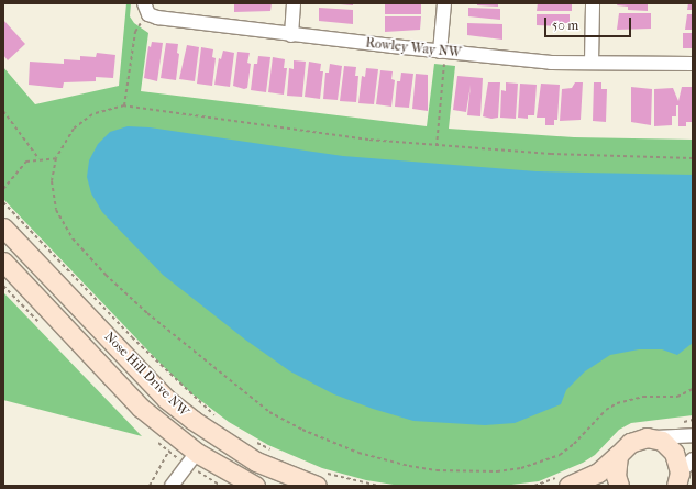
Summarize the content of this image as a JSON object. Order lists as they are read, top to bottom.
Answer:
{
  "streets": {
    "street": ["Rowley Way NW", "Nose Hill Drive NW"]
  },
  "scale_bar": "50 m"
}
